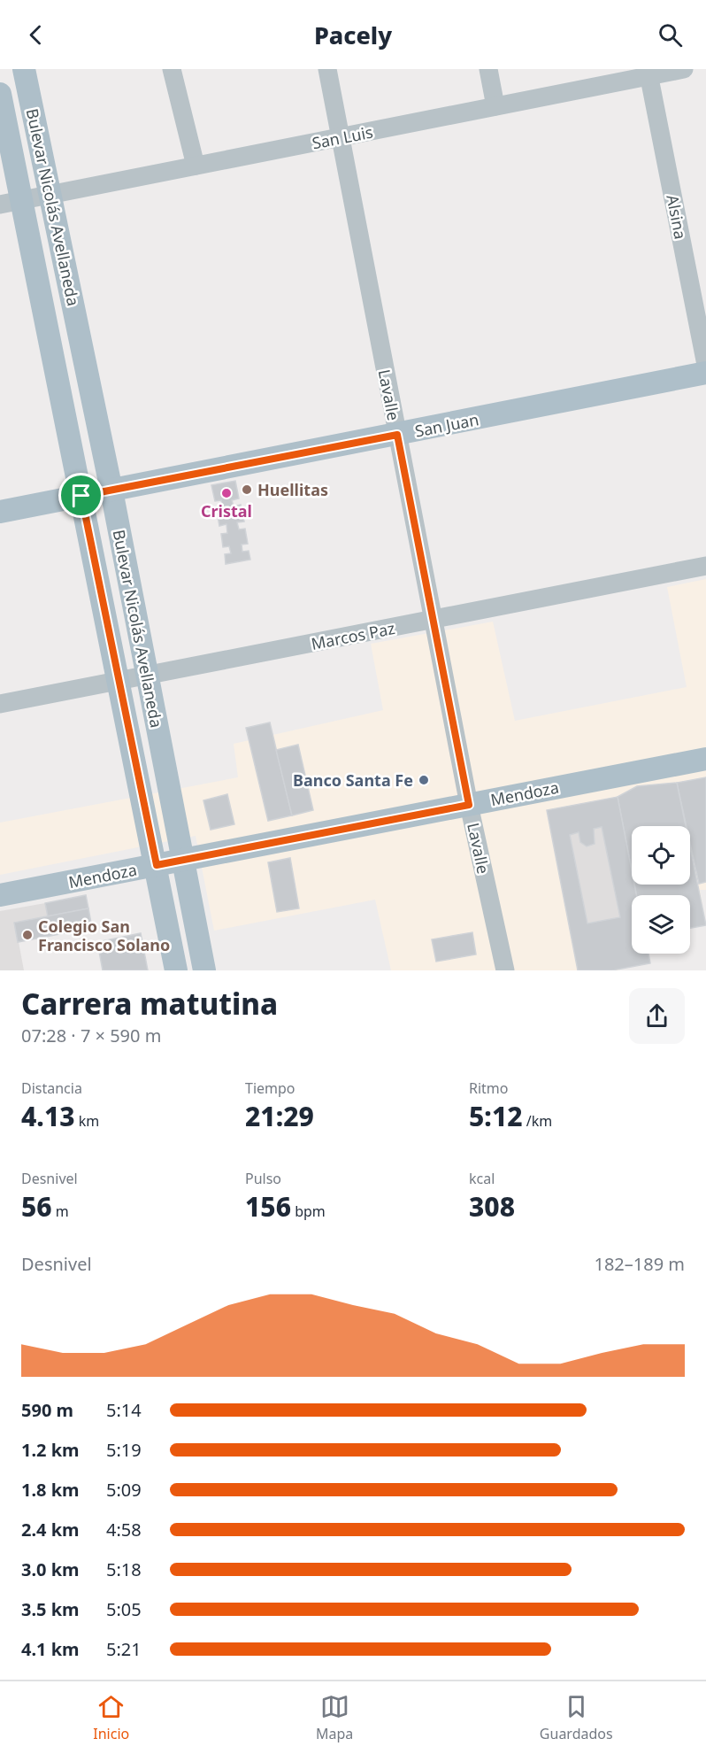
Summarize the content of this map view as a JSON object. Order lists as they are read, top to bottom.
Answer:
{
  "streets": {
    "main road": ["Bulevar Nicolás Avellaneda", "San Juan", "Mendoza"],
    "street": [
      "San Luis",
      "Alsina",
      "Lavalle",
      "Marcos Paz"
    ]
  },
  "crossings": [
    ["San Luis", "Bulevar Nicolás Avellaneda"],
    ["San Luis", "Alsina"],
    ["San Luis", "Lavalle"],
    ["Bulevar Nicolás Avellaneda", "San Juan"],
    ["Bulevar Nicolás Avellaneda", "Marcos Paz"],
    ["Bulevar Nicolás Avellaneda", "Mendoza"],
    ["Lavalle", "San Juan"],
    ["Lavalle", "Marcos Paz"],
    ["Lavalle", "Mendoza"]
  ],
  "places": [
    "Huellitas",
    "Cristal",
    "Banco Santa Fe",
    "Colegio San Francisco Solano"
  ],
  "page": {
    "header": "Pacely",
    "heading": ["Carrera matutina", "07:28 · 7 × 590 m"],
    "stats": [
      ["Distancia", "4.13 km"],
      ["Tiempo", "21:29"],
      ["Ritmo", "5:12 /km"],
      ["Desnivel", "56 m"],
      ["Pulso", "156 bpm"],
      ["kcal", "308"]
    ],
    "chart": ["Desnivel", "182–189 m"],
    "list": [
      {
        "name": "590 m",
        "note": "5:14"
      },
      {
        "name": "1.2 km",
        "note": "5:19"
      },
      {
        "name": "1.8 km",
        "note": "5:09"
      },
      {
        "name": "2.4 km",
        "note": "4:58"
      },
      {
        "name": "3.0 km",
        "note": "5:18"
      },
      {
        "name": "3.5 km",
        "note": "5:05"
      },
      {
        "name": "4.1 km",
        "note": "5:21"
      }
    ],
    "tabs": ["Inicio", "Mapa", "Guardados"]
  }
}
